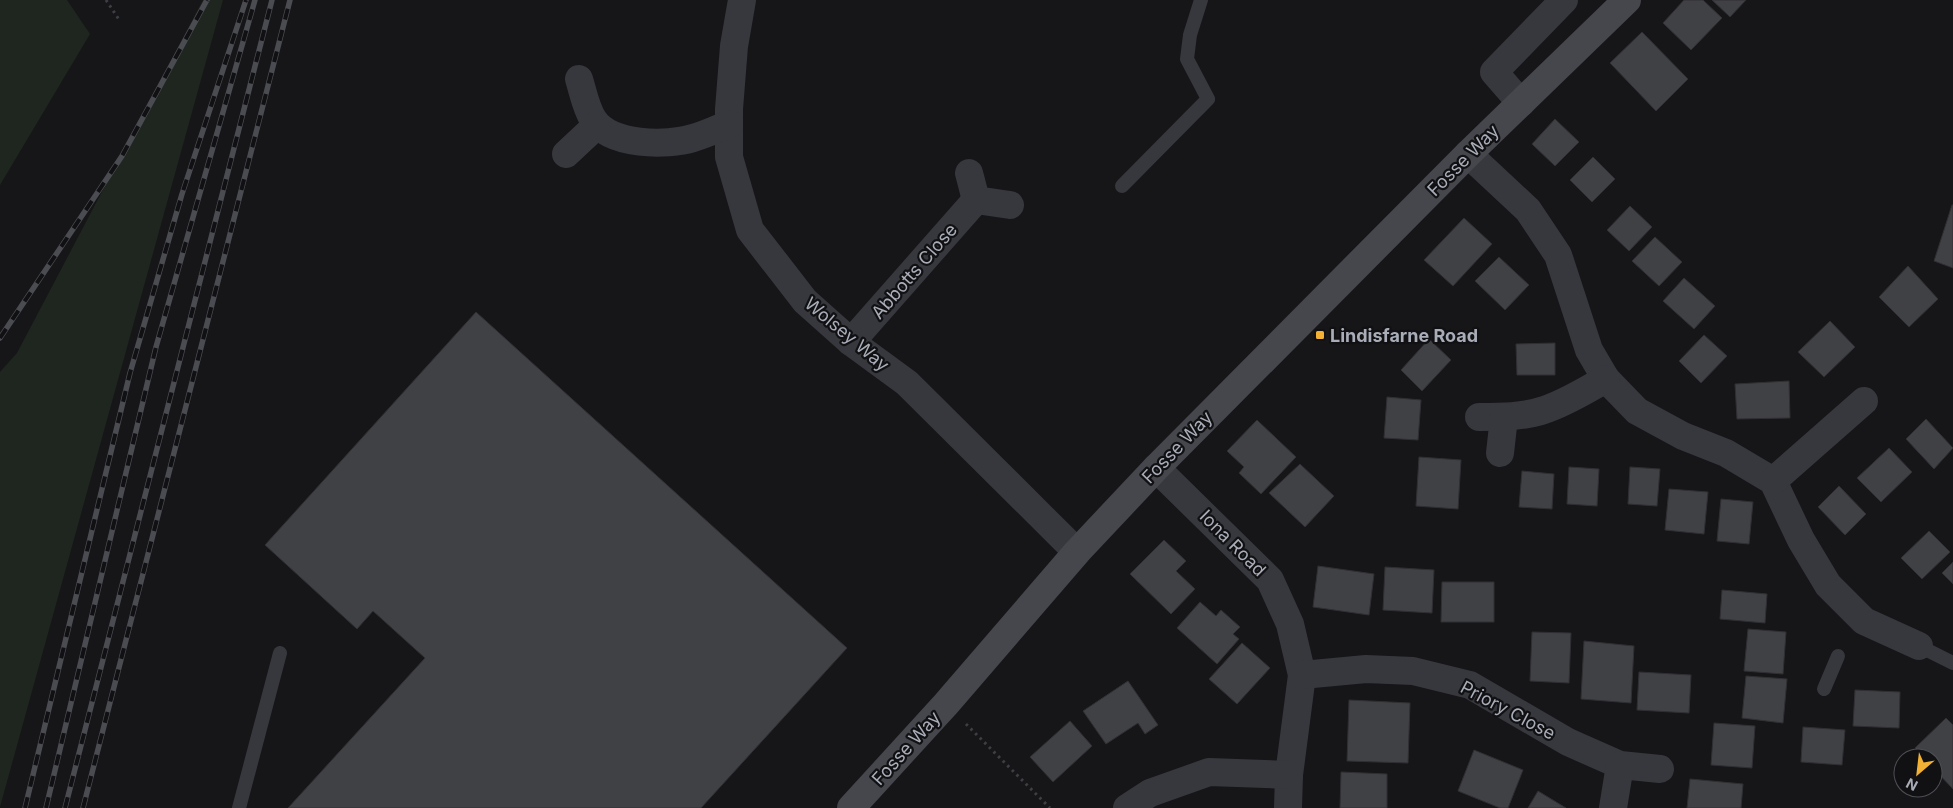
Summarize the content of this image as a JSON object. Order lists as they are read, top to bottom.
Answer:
{
  "streets": {
    "street": [
      "Fosse Way",
      "Abbotts Close",
      "Wolsey Way",
      "Iona Road",
      "Priory Close"
    ]
  },
  "crossings": [
    ["Fosse Way", "Wolsey Way"],
    ["Fosse Way", "Iona Road"],
    ["Abbotts Close", "Wolsey Way"],
    ["Iona Road", "Priory Close"]
  ],
  "places": {
    "transit": ["Lindisfarne Road"]
  },
  "north": "bottom left"
}
